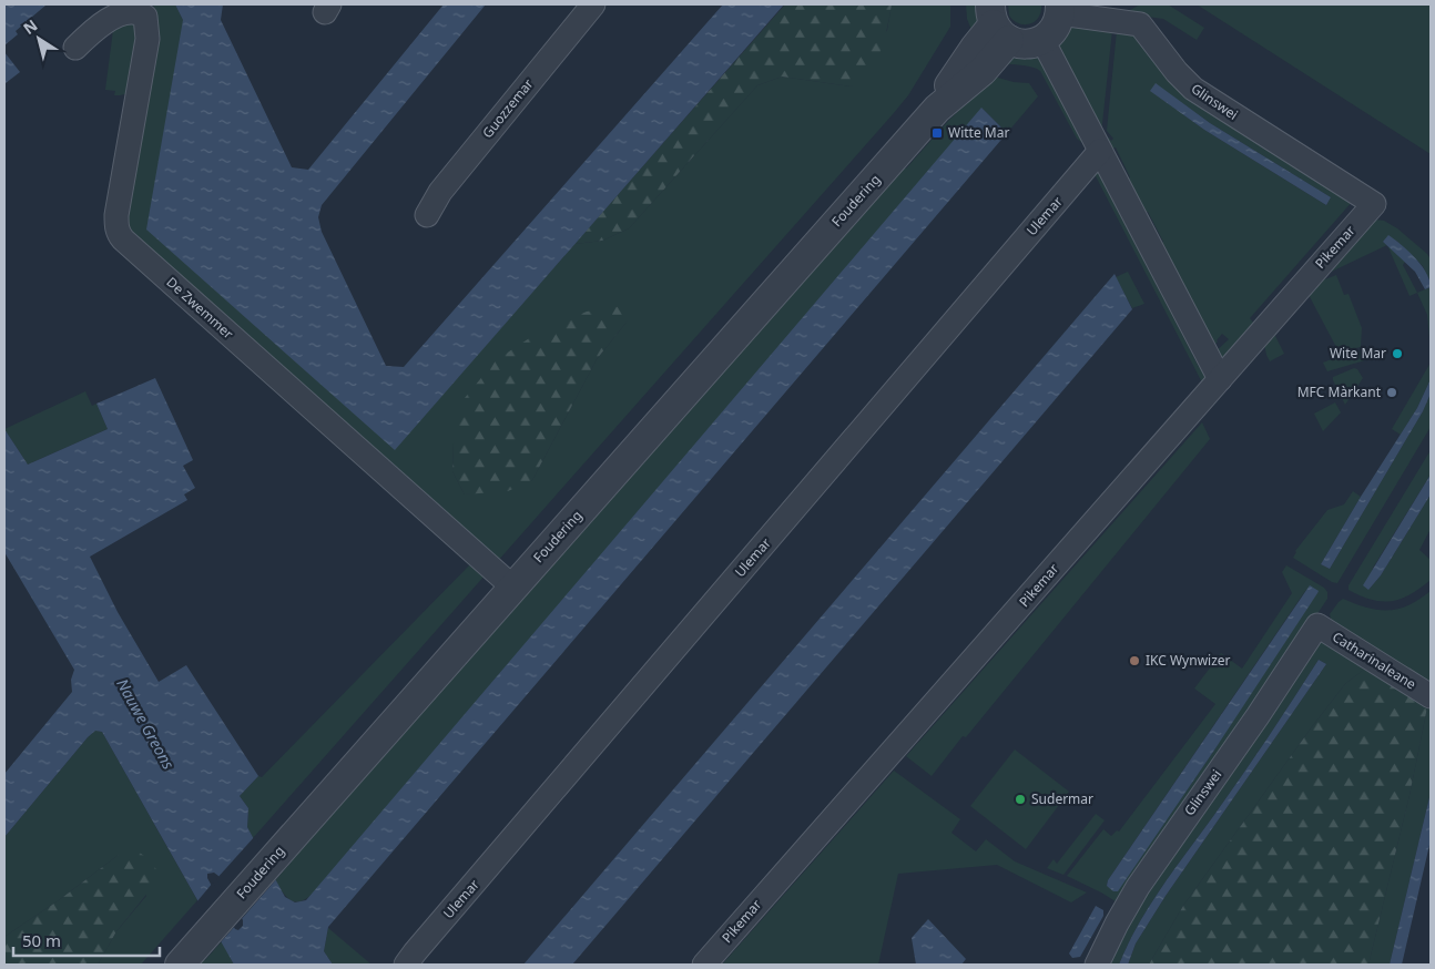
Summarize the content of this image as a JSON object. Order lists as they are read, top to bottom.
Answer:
{
  "streets": {
    "street": [
      "Glinswei",
      "Guozzemar",
      "Foudering",
      "Ulemar",
      "Pikemar",
      "De Zwemmer",
      "Catharinaleane"
    ]
  },
  "crossings": [
    ["Glinswei", "Pikemar"],
    ["Glinswei", "Catharinaleane"],
    ["Foudering", "De Zwemmer"]
  ],
  "water": ["Nauwe Greons"],
  "places": {
    "transit": ["Witte Mar"],
    "other": [
      "Wite Mar",
      "MFC Màrkant",
      "IKC Wynwizer",
      "Sudermar"
    ]
  },
  "scale_bar": "50 m",
  "north": "top left"
}
